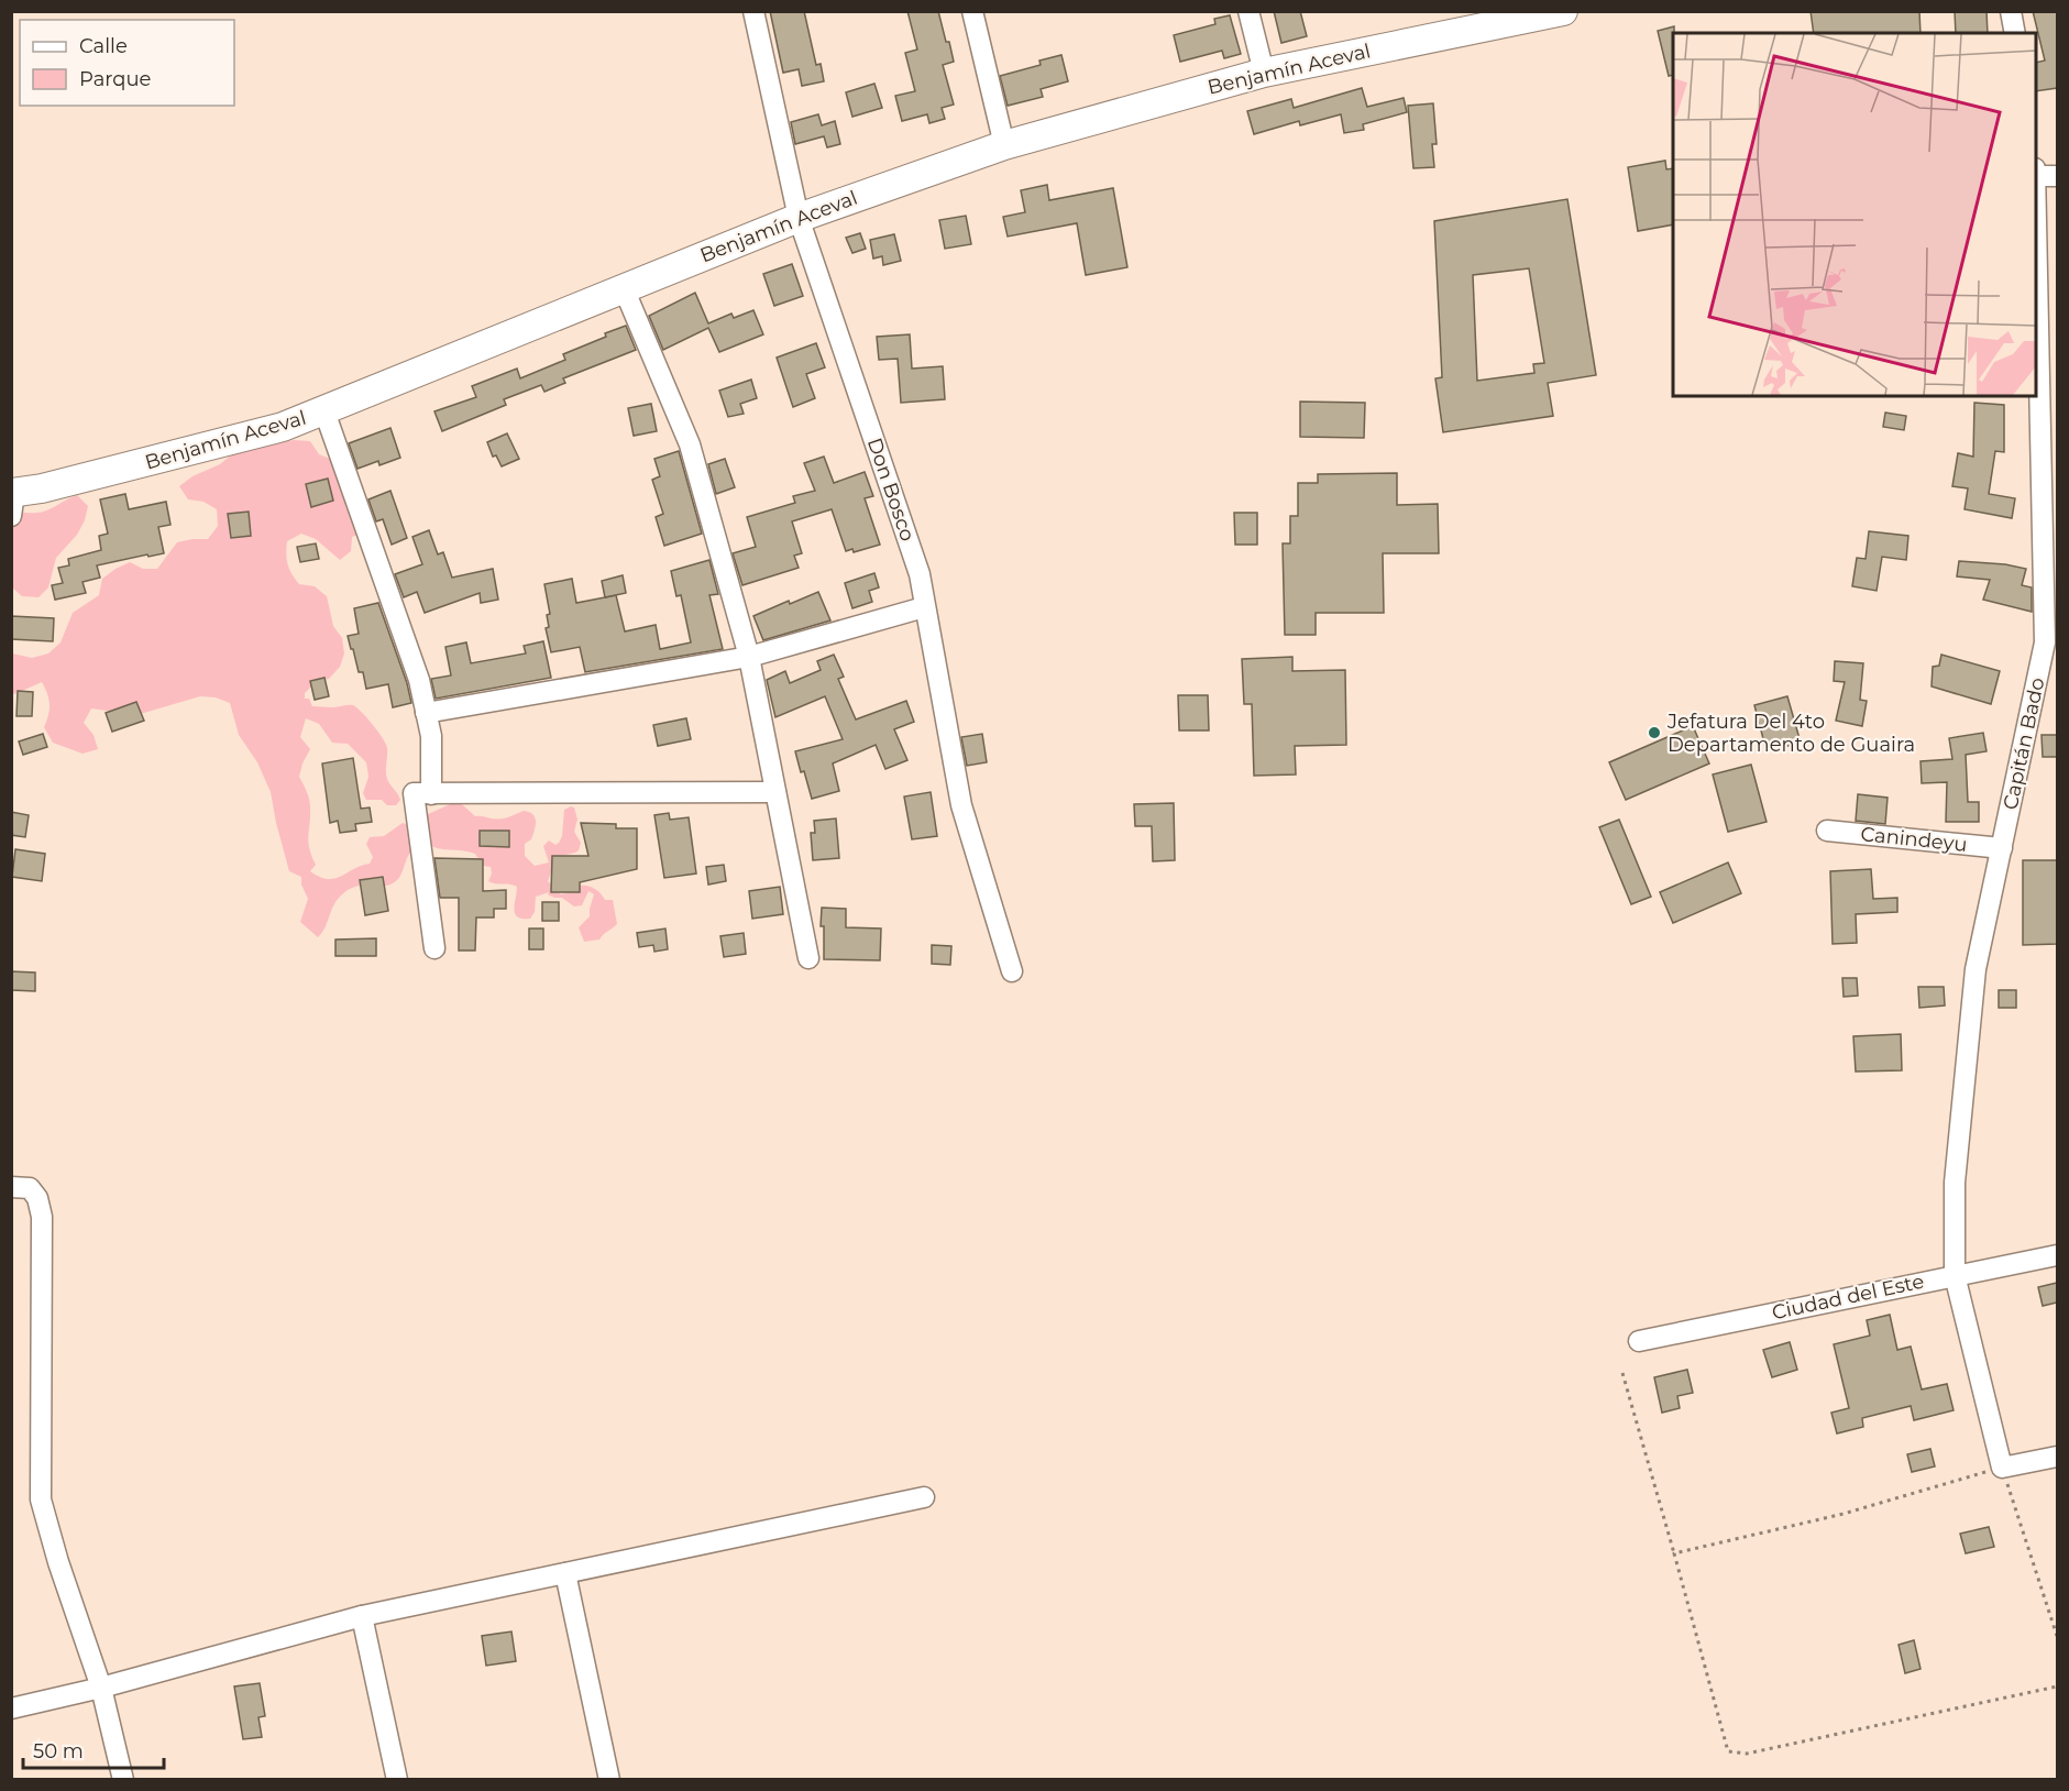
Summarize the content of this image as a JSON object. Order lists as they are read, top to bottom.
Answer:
{
  "streets": {
    "street": [
      "Benjamín Aceval",
      "Don Bosco",
      "Capitán Bado",
      "Canindeyu",
      "Ciudad del Este"
    ]
  },
  "crossings": [
    ["Benjamín Aceval", "Don Bosco"],
    ["Capitán Bado", "Canindeyu"],
    ["Capitán Bado", "Ciudad del Este"]
  ],
  "places": ["Jefatura Del 4to Departamento de Guaira"],
  "legend": ["Calle", "Parque"],
  "scale_bar": "50 m"
}
